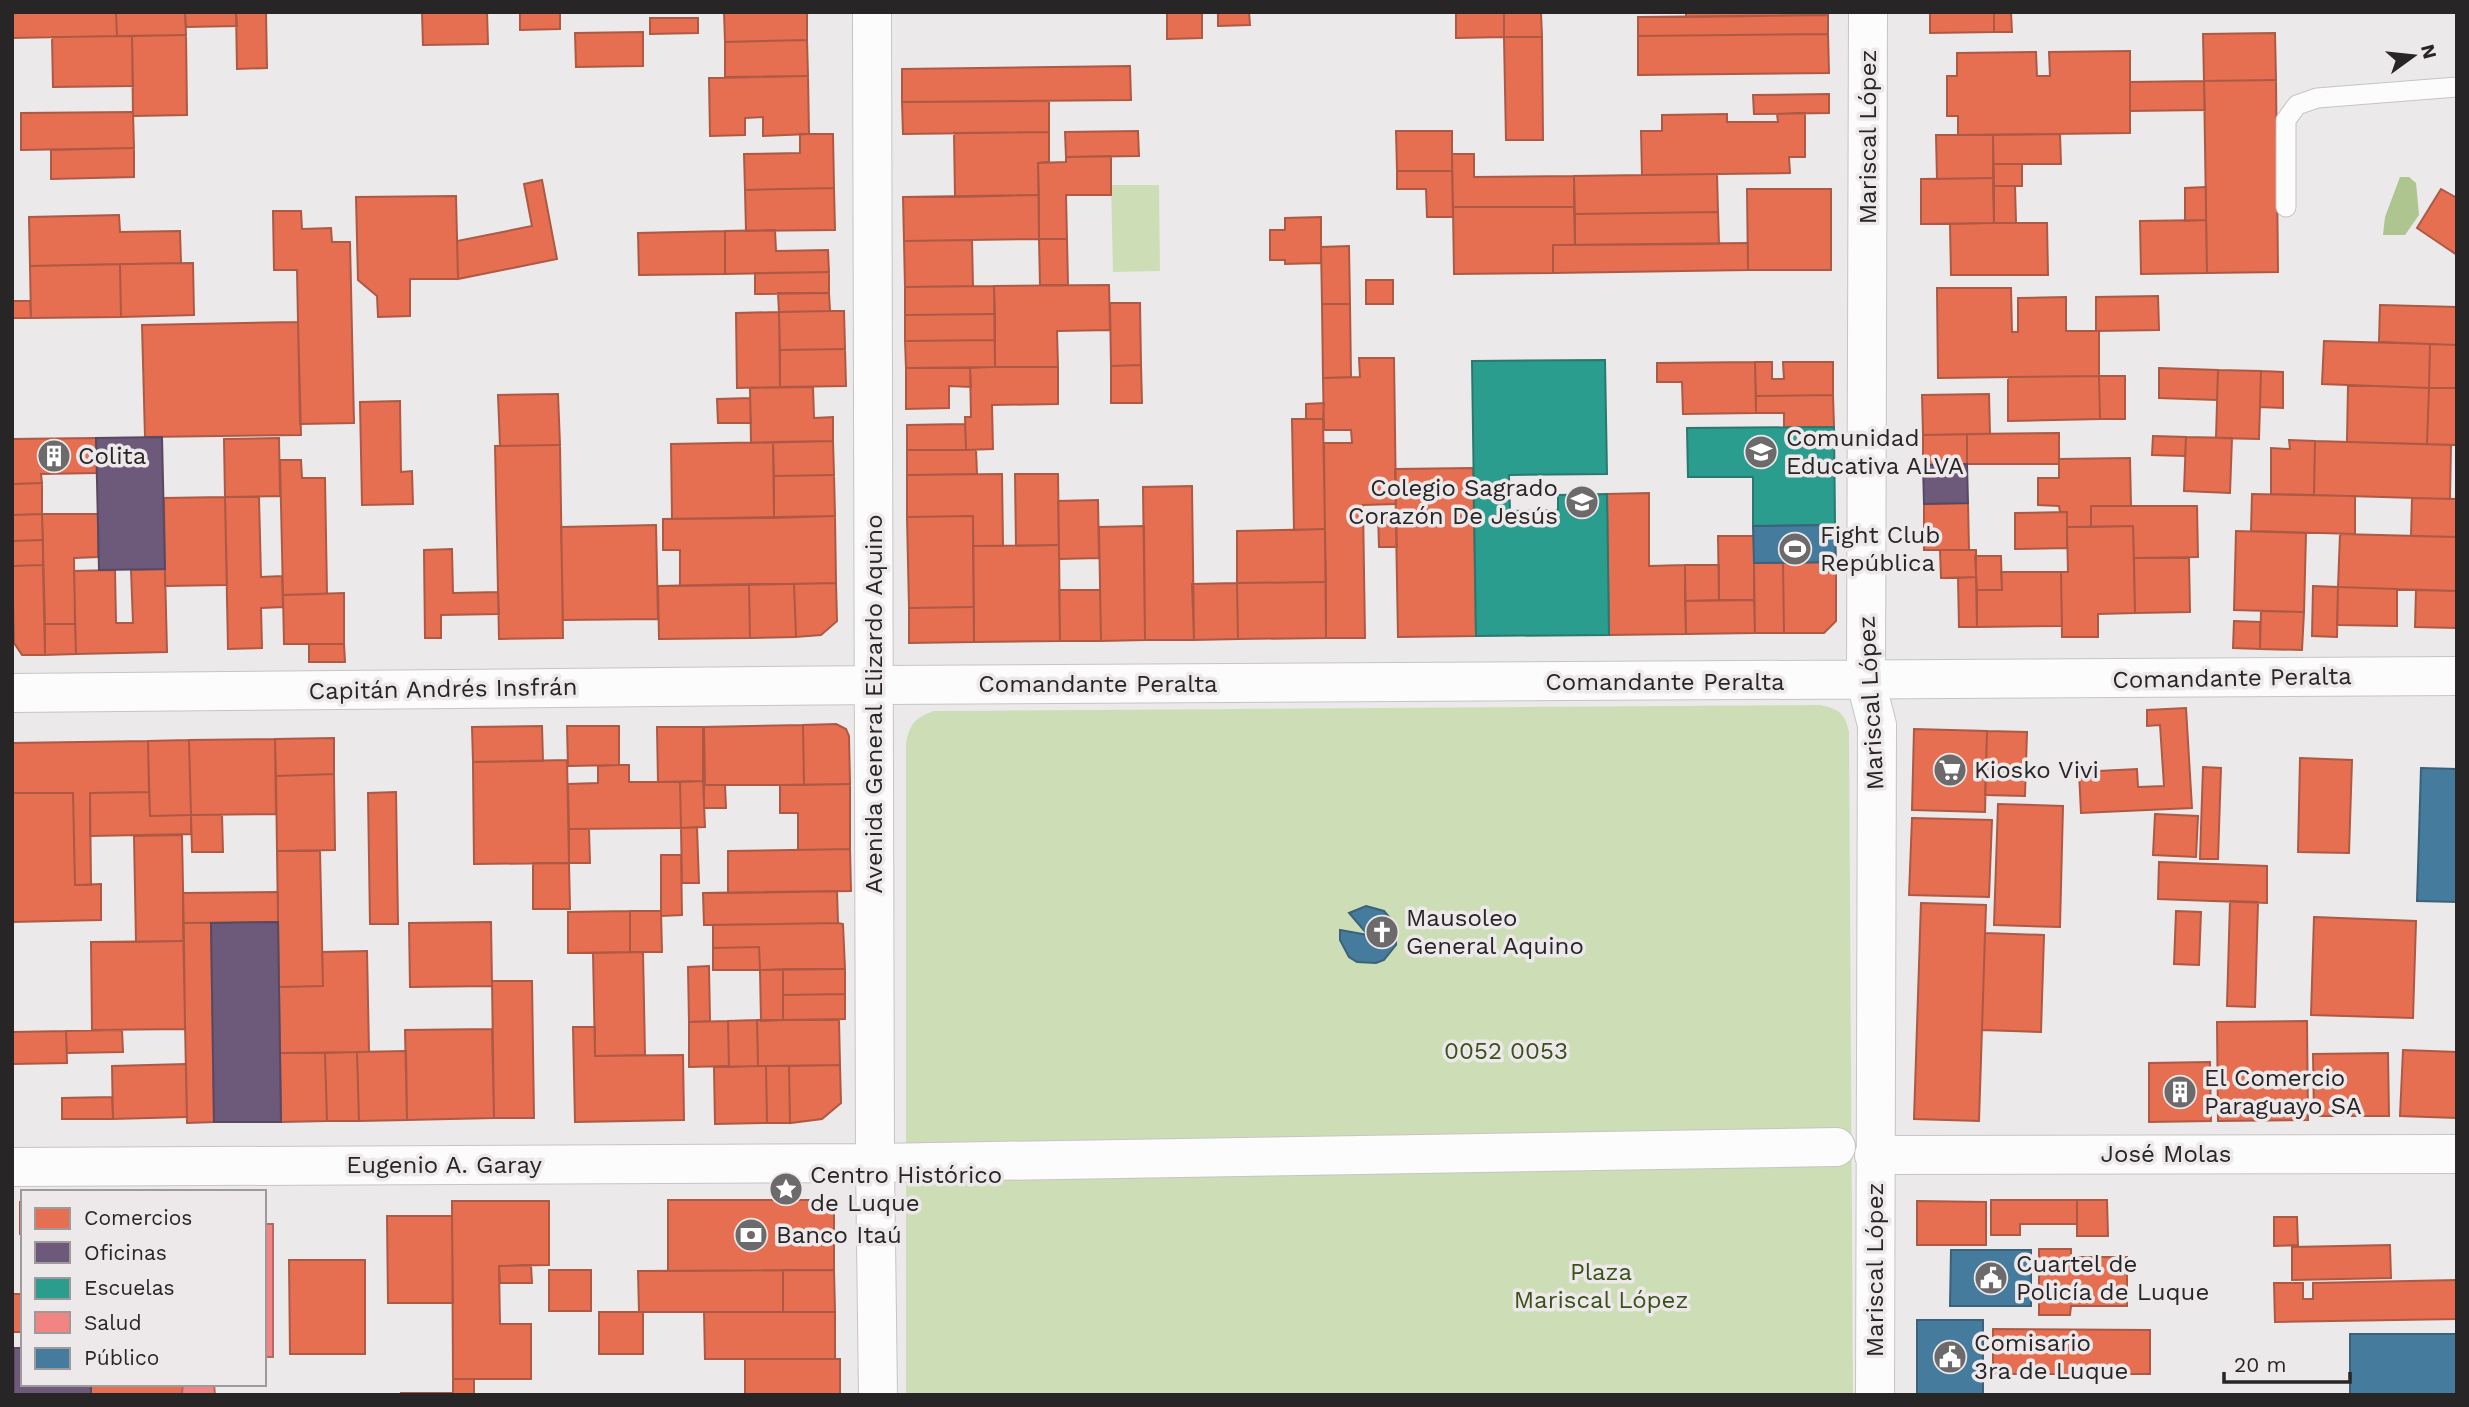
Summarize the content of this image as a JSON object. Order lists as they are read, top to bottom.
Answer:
{
  "streets": {
    "main road": [
      "Mariscal López",
      "Comandante Peralta",
      "Capitán Andrés Insfrán",
      "Avenida General Elizardo Aquino",
      "José Molas",
      "Eugenio A. Garay"
    ]
  },
  "crossings": [
    ["Mariscal López", "Comandante Peralta"],
    ["Mariscal López", "José Molas"],
    ["Comandante Peralta", "Capitán Andrés Insfrán"],
    ["Comandante Peralta", "Avenida General Elizardo Aquino"],
    ["Capitán Andrés Insfrán", "Avenida General Elizardo Aquino"],
    ["Avenida General Elizardo Aquino", "Eugenio A. Garay"]
  ],
  "parks": ["0052 0053", "Plaza Mariscal López"],
  "places": {
    "school or university": ["Comunidad Educativa ALVA", "Colegio Sagrado Corazón De Jesús"],
    "building": ["Colita", "El Comercio Paraguayo SA"],
    "sports": ["Fight Club República"],
    "supermarket": ["Kiosko Vivi"],
    "church": ["Mausoleo General Aquino"],
    "place": ["Centro Histórico de Luque"],
    "bank": ["Banco Itaú"],
    "public building": ["Cuartel de Policía de Luque", "Comisario 3ra de Luque"]
  },
  "legend": [
    "Comercios",
    "Oficinas",
    "Escuelas",
    "Salud",
    "Público"
  ],
  "scale_bar": "20 m",
  "north": "right"
}
